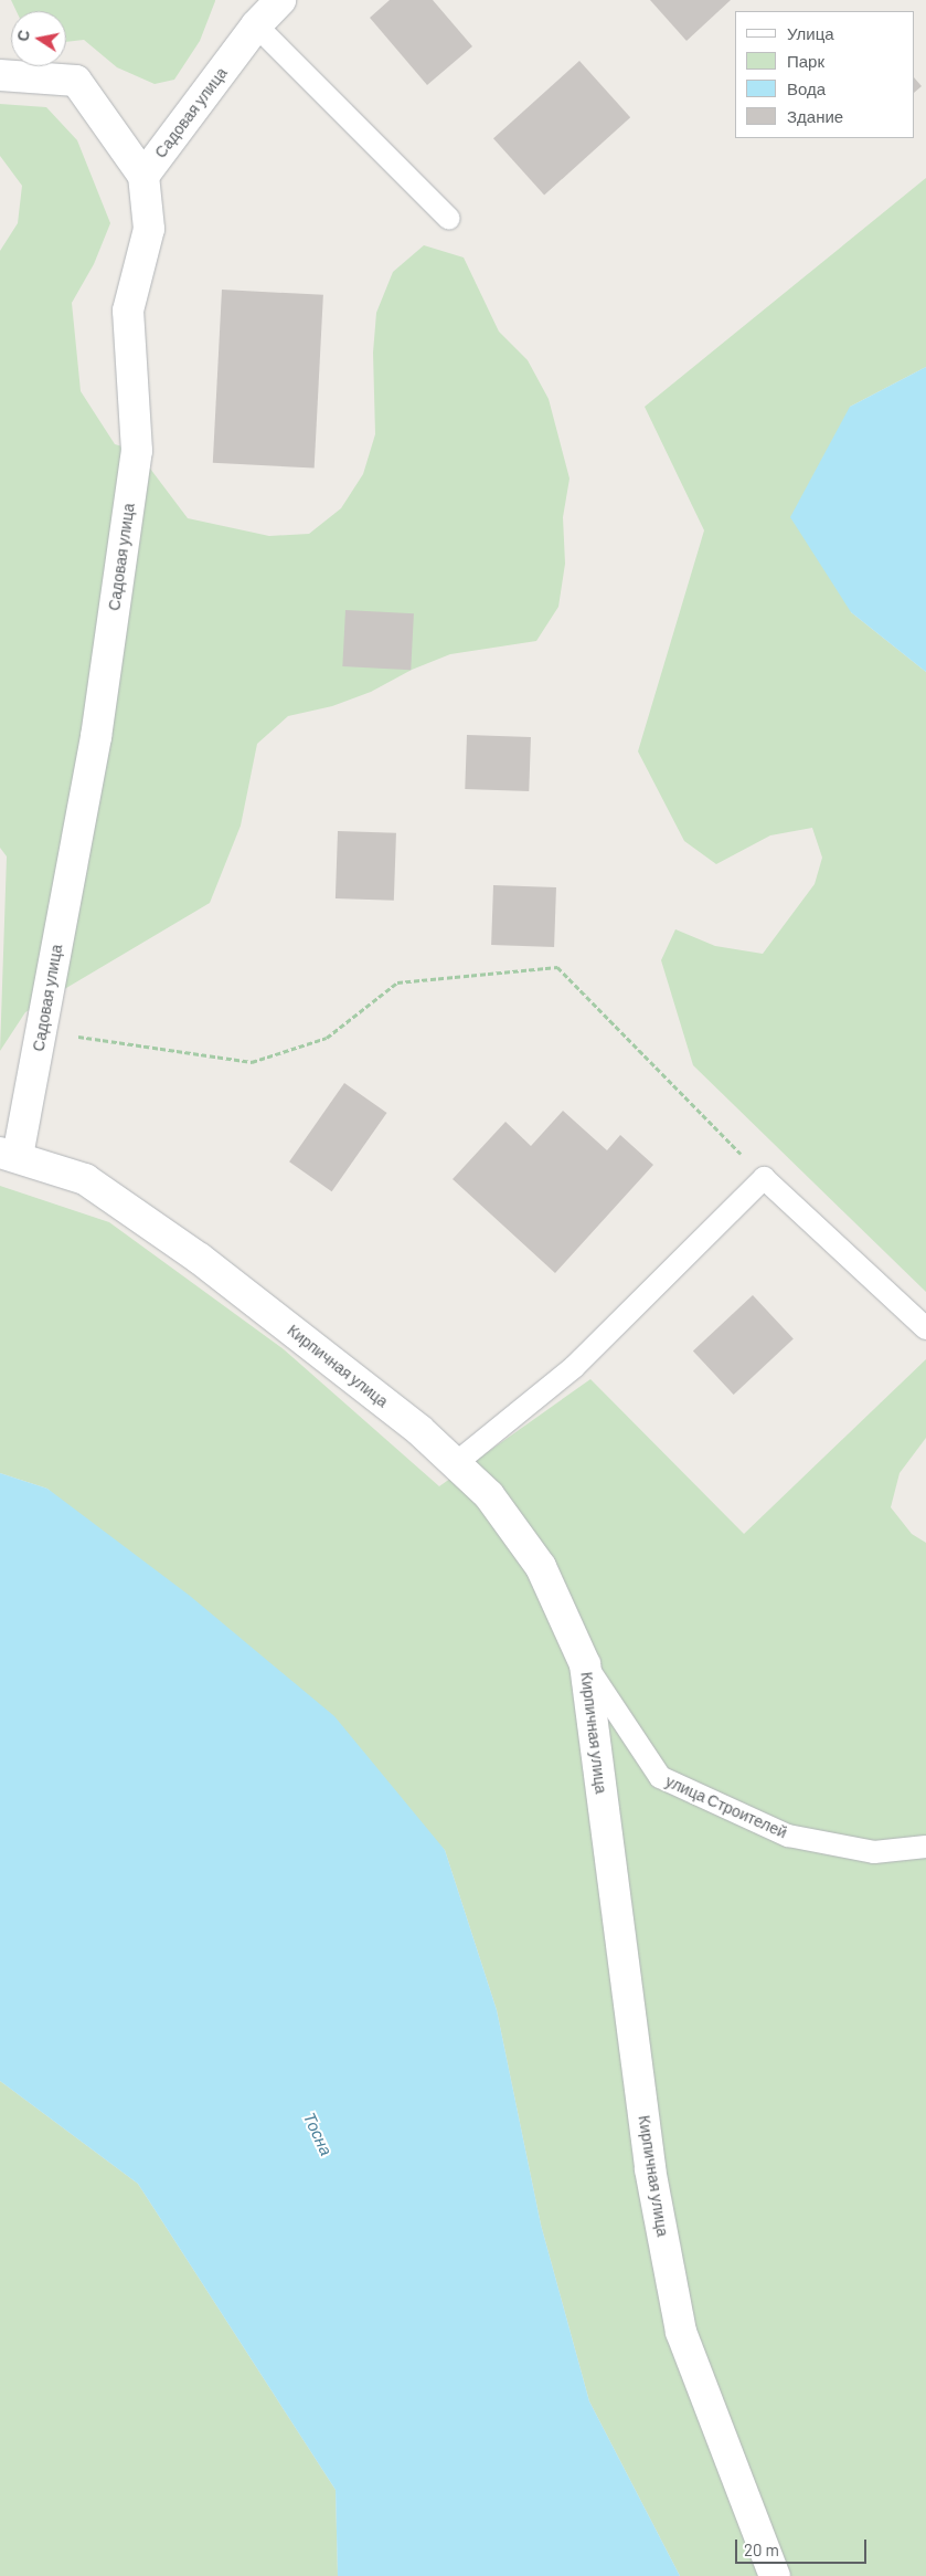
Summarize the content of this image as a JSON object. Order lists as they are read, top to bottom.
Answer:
{
  "streets": {
    "street": ["Садовая улица", "Кирпичная улица"],
    "lane": ["улица Строителей"]
  },
  "crossings": [
    ["Садовая улица", "Кирпичная улица"],
    ["Кирпичная улица", "улица Строителей"]
  ],
  "water": ["Тосна"],
  "legend": [
    "Улица",
    "Парк",
    "Вода",
    "Здание"
  ],
  "scale_bar": "20 m",
  "north": "left"
}
